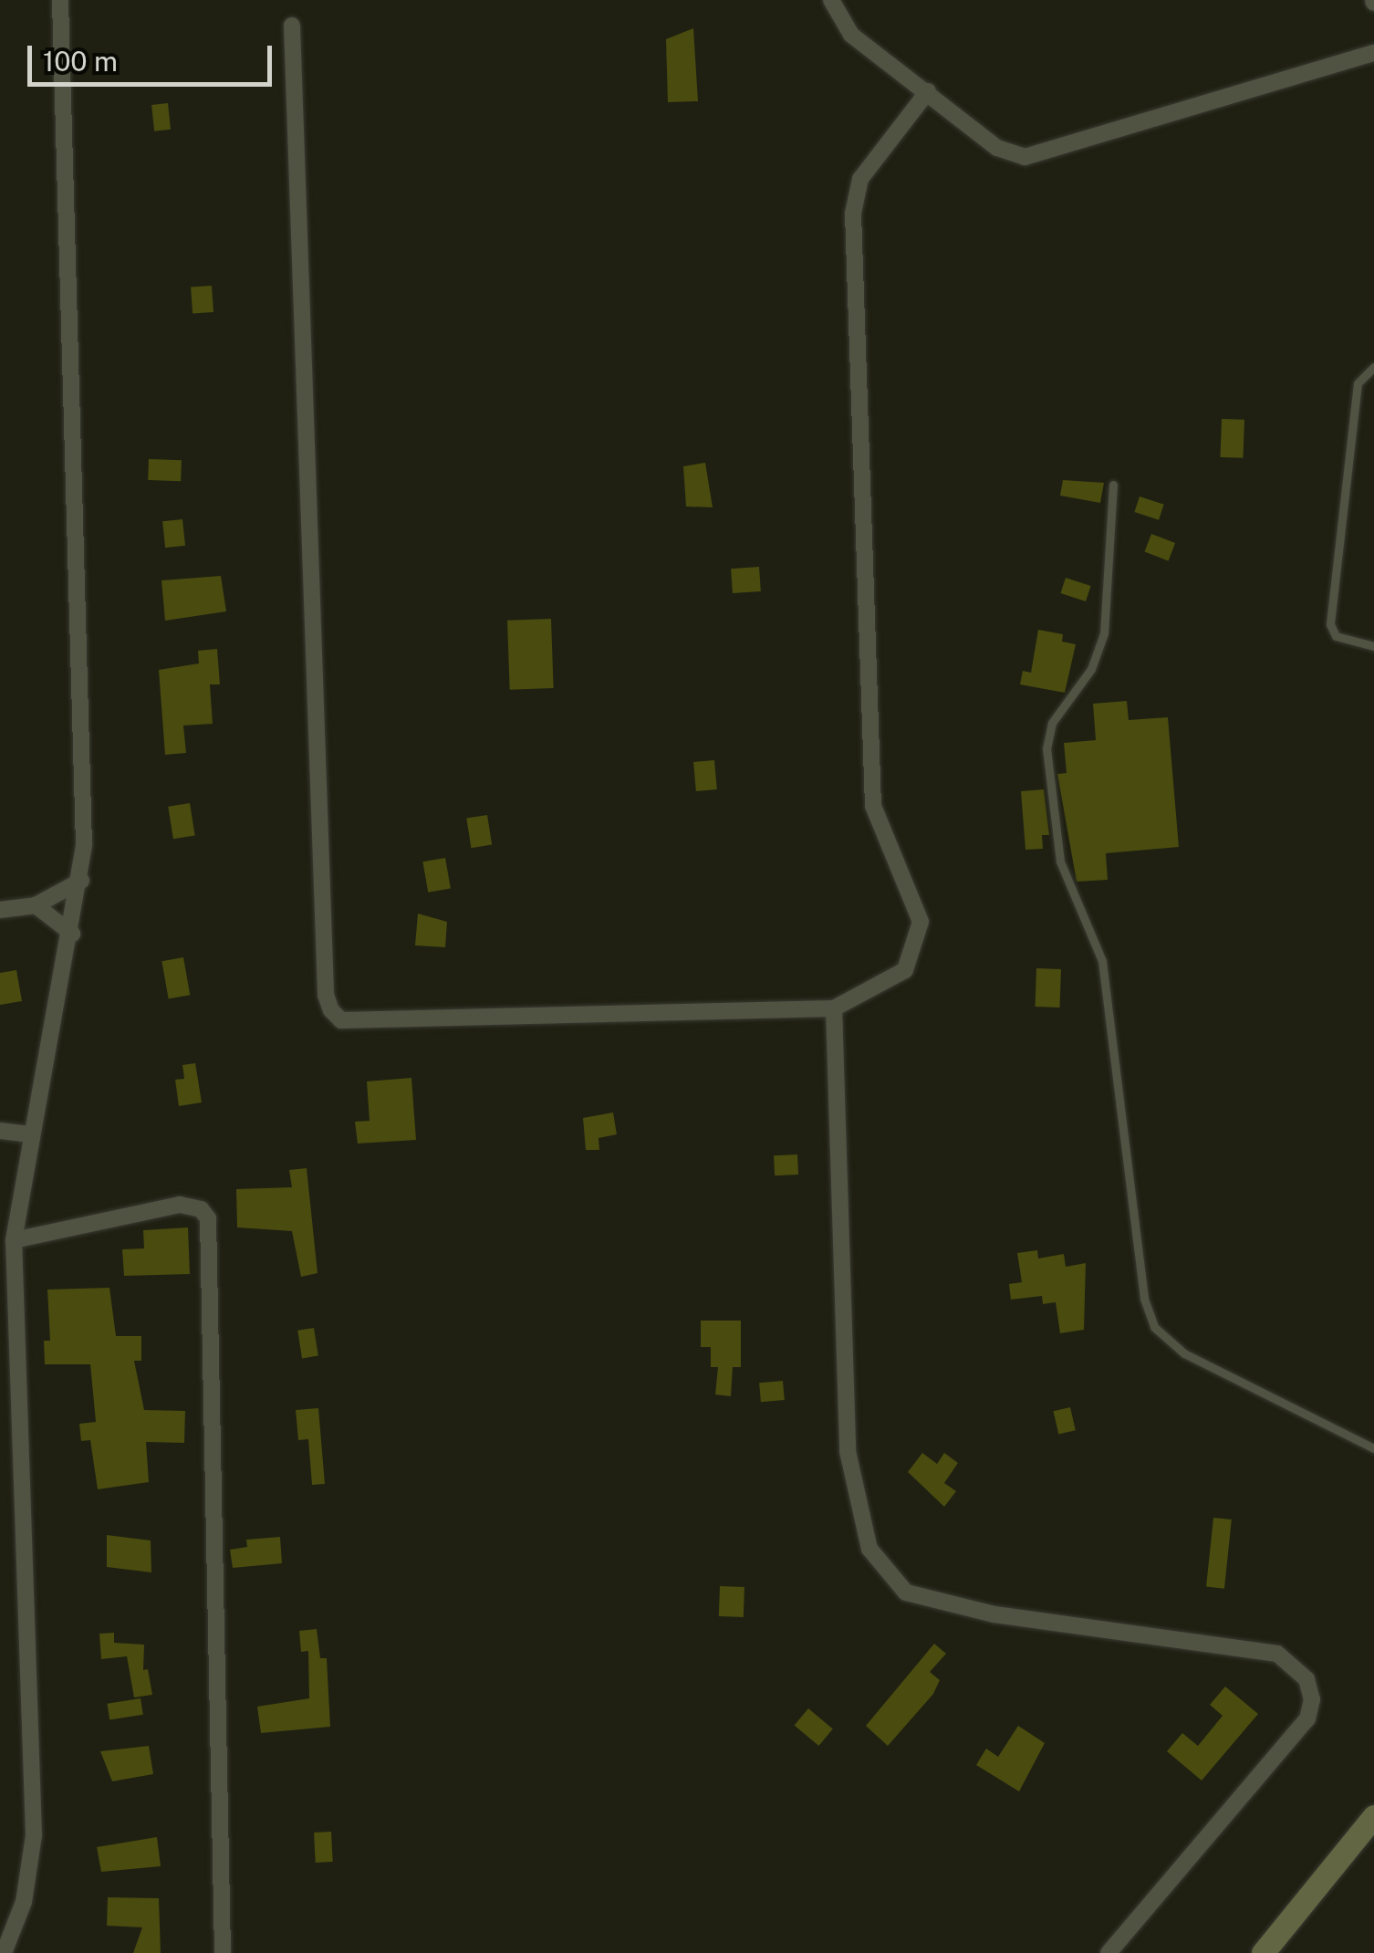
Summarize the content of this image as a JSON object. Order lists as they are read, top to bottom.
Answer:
{
  "scale_bar": "100 m"
}
